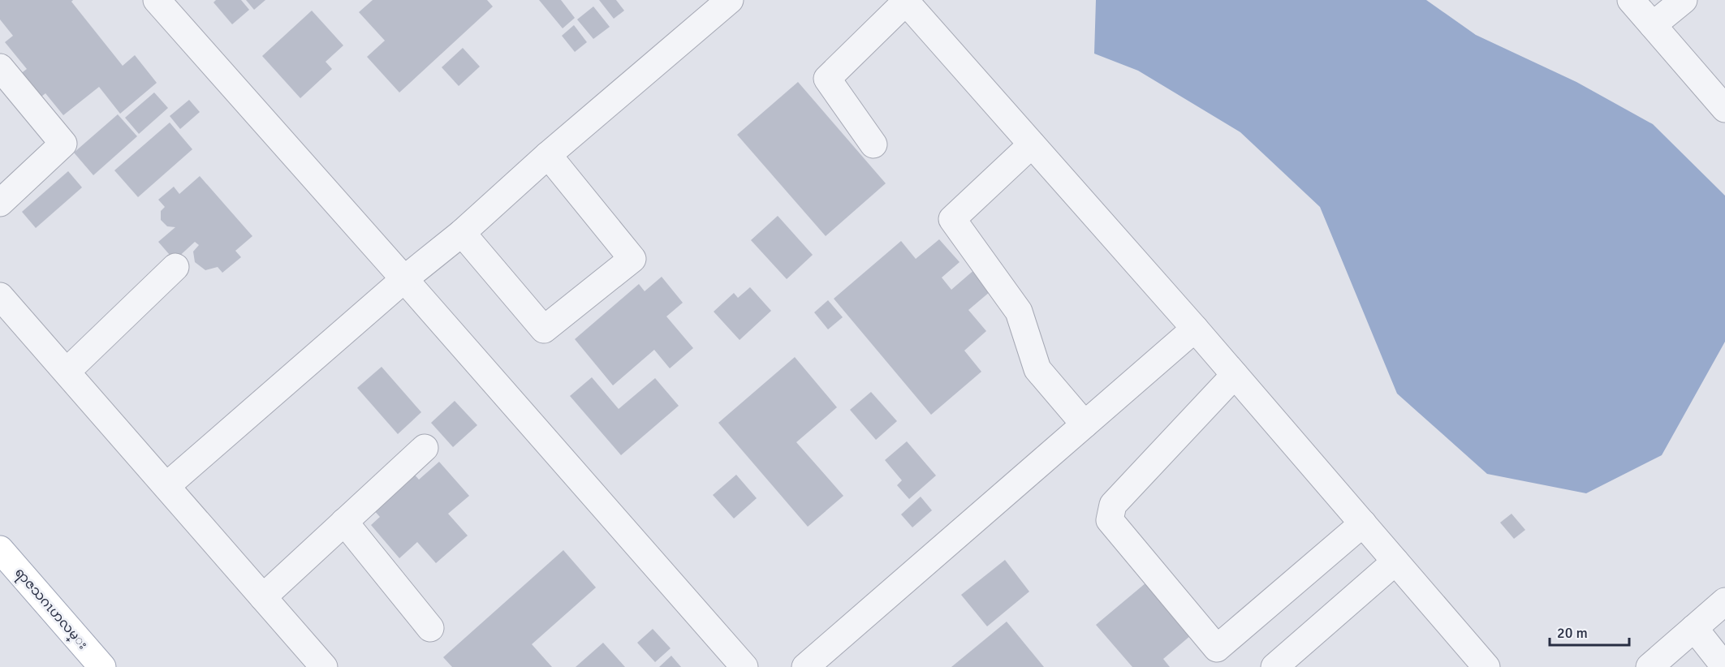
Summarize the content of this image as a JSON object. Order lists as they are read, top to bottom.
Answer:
{
  "streets": {
    "main road": ["ရာဇသဂၤဟလမ္း"]
  },
  "scale_bar": "20 m"
}
